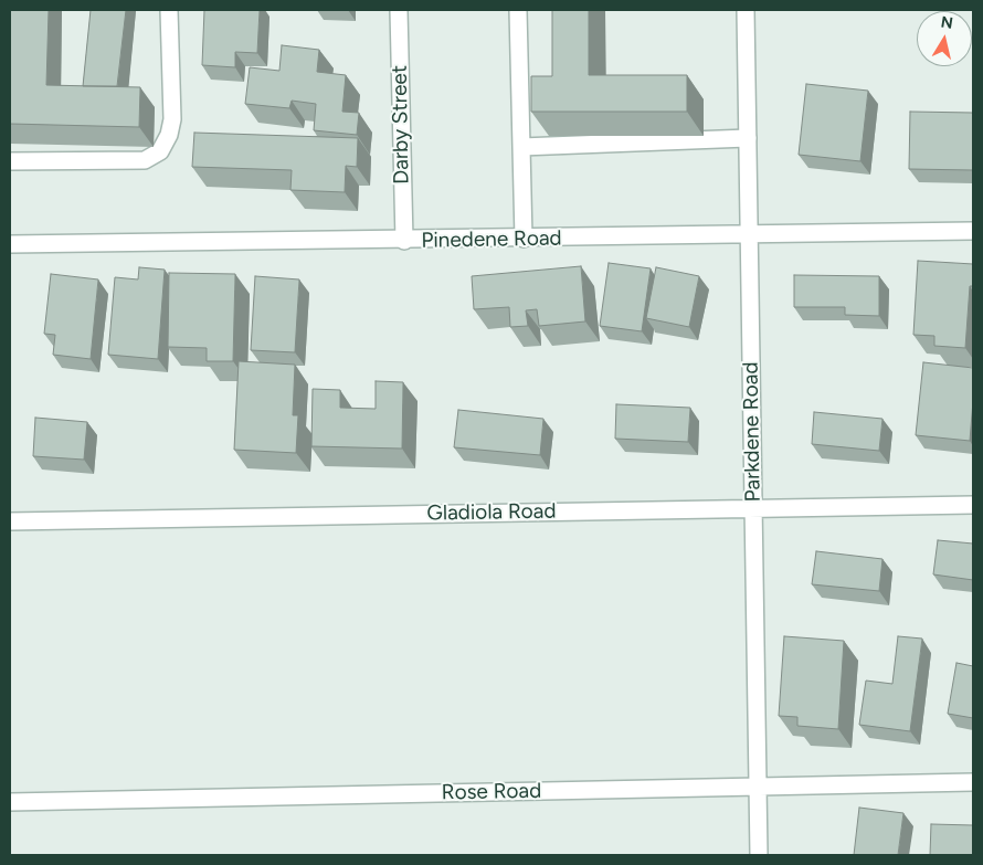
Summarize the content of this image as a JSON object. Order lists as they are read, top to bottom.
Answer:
{
  "streets": {
    "street": [
      "Darby Street",
      "Pinedene Road",
      "Parkdene Road",
      "Gladiola Road",
      "Rose Road"
    ]
  },
  "crossings": [
    ["Darby Street", "Pinedene Road"],
    ["Pinedene Road", "Parkdene Road"],
    ["Parkdene Road", "Gladiola Road"],
    ["Parkdene Road", "Rose Road"]
  ],
  "north": "top"
}
